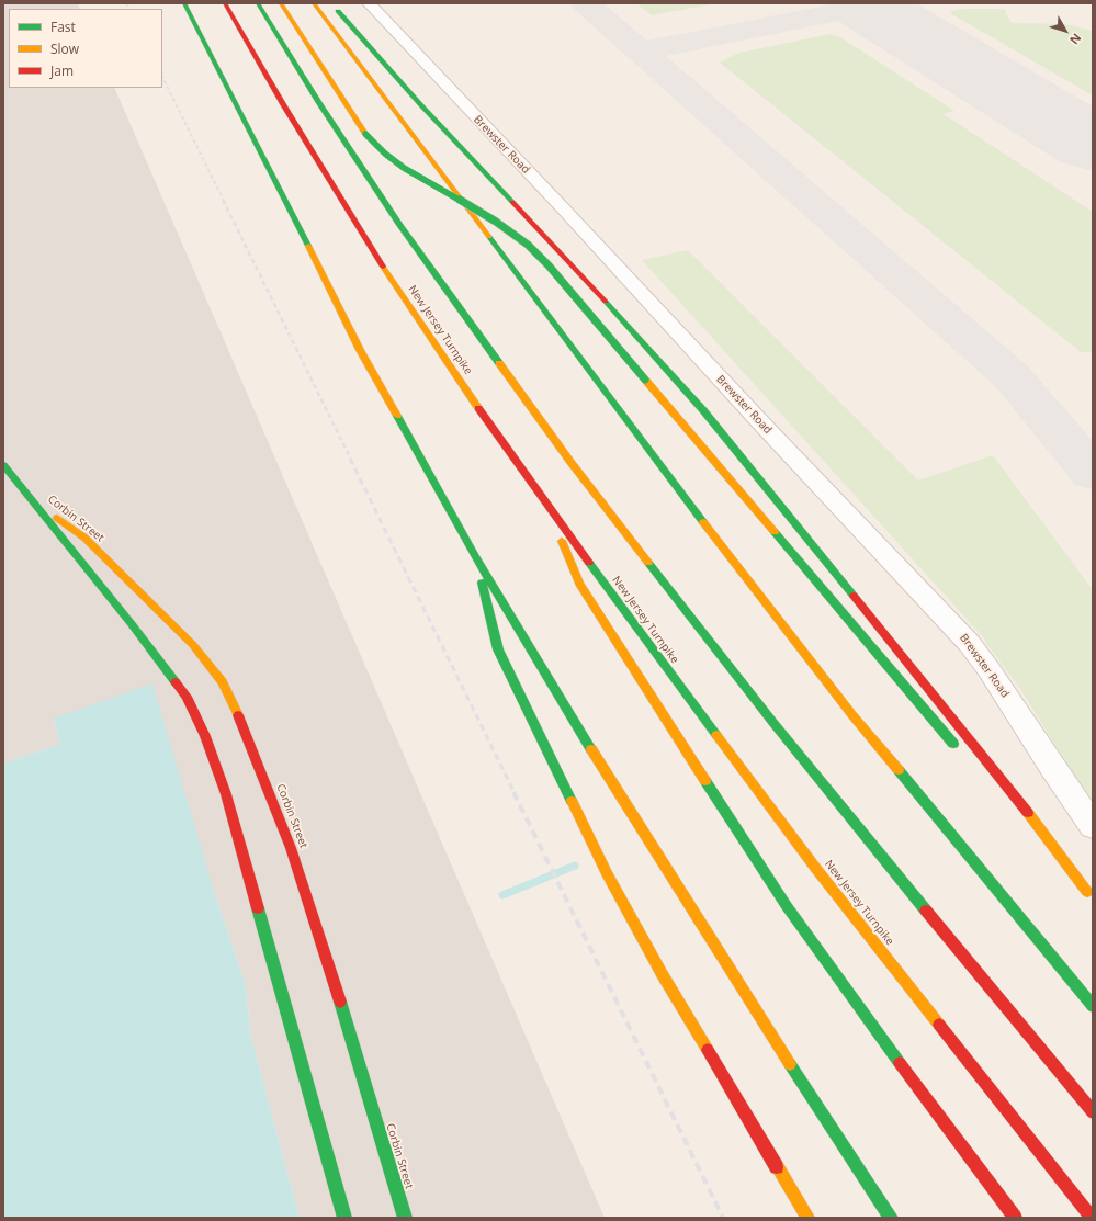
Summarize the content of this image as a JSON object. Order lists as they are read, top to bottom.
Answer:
{
  "streets": {
    "main road": ["New Jersey Turnpike", "Corbin Street"],
    "street": ["Brewster Road"]
  },
  "legend": ["Fast", "Slow", "Jam"],
  "north": "bottom right"
}
